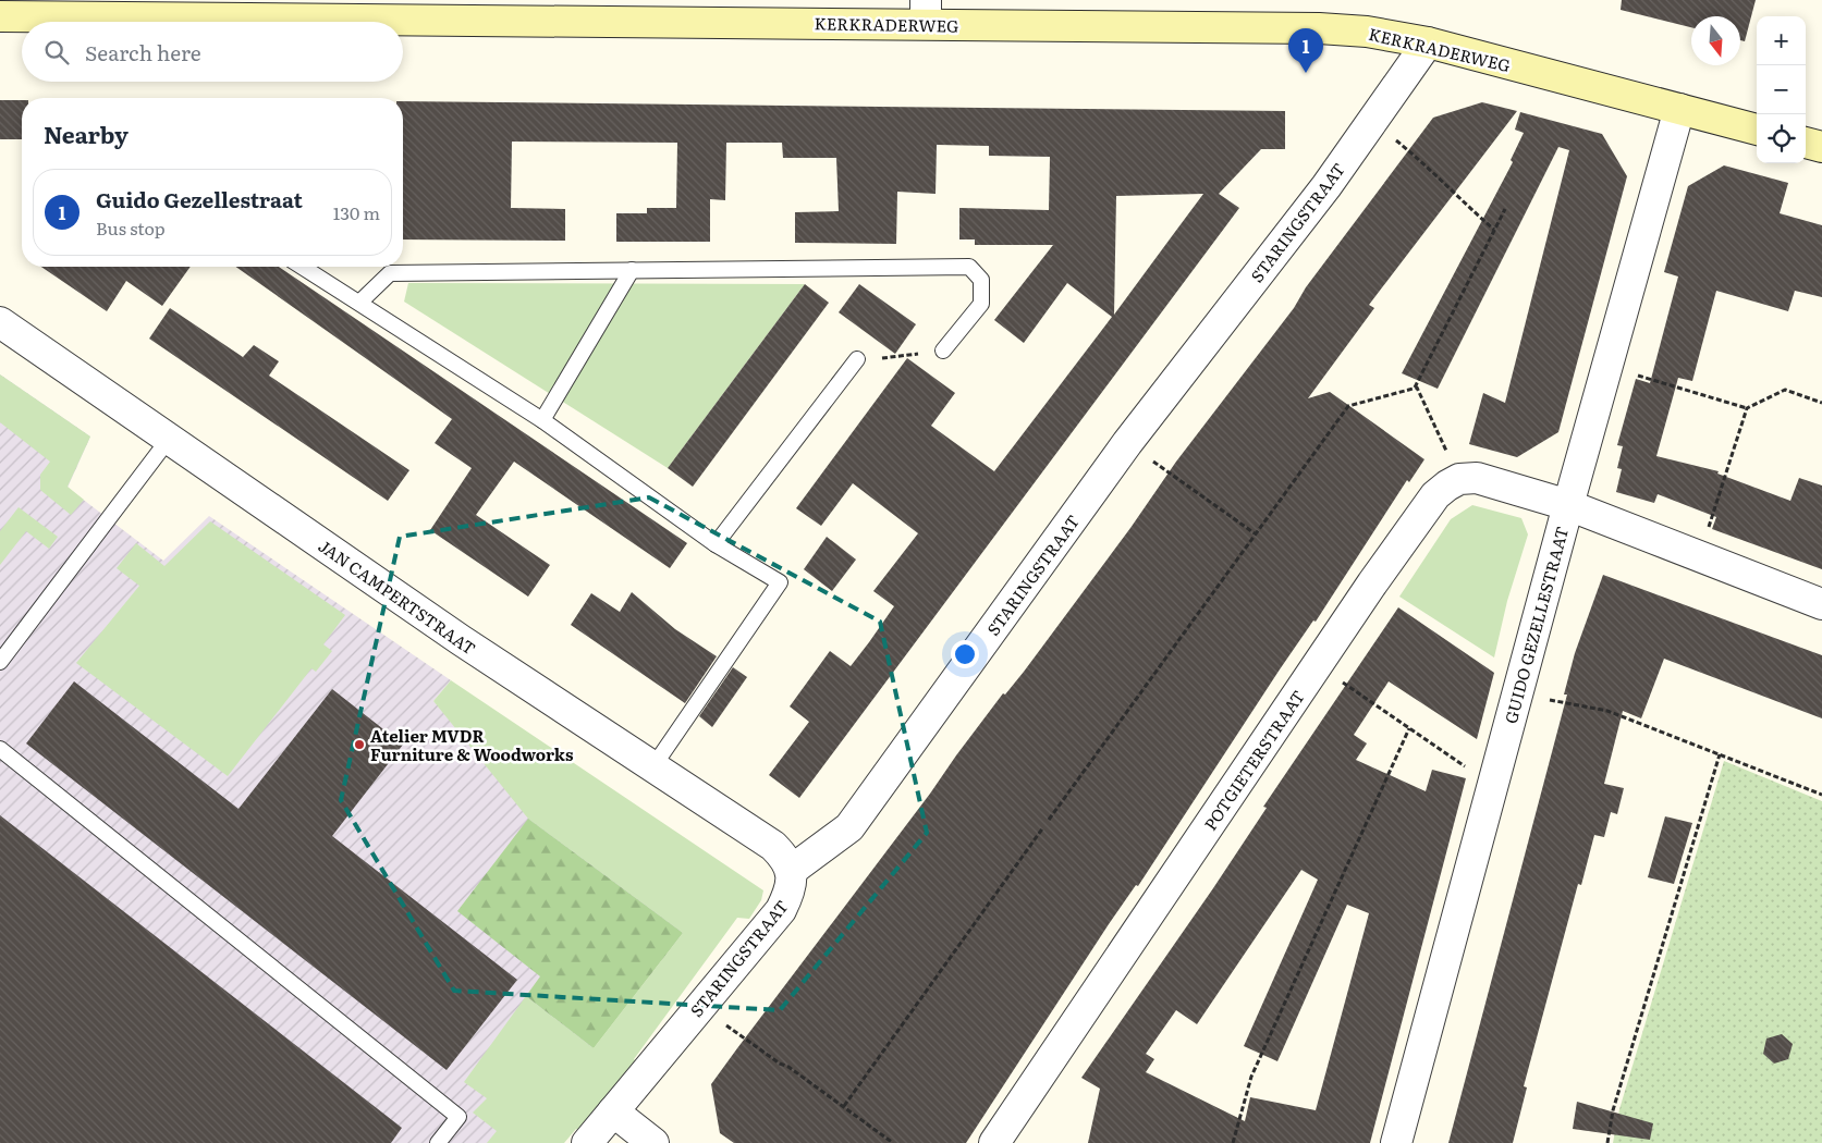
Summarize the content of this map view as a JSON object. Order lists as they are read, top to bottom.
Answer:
{
  "streets": {
    "street": [
      "KERKRADERWEG",
      "STARINGSTRAAT",
      "JAN CAMPERTSTRAAT",
      "GUIDO GEZELLESTRAAT",
      "POTGIETERSTRAAT"
    ]
  },
  "crossings": [
    ["KERKRADERWEG", "STARINGSTRAAT"],
    ["KERKRADERWEG", "GUIDO GEZELLESTRAAT"],
    ["STARINGSTRAAT", "JAN CAMPERTSTRAAT"]
  ],
  "places": ["Atelier MVDR Furniture & Woodworks"],
  "north": "bottom",
  "page": {
    "map_buttons": ["+", "−"],
    "search": "Search here",
    "pins": "1",
    "heading": "Nearby",
    "list": [
      {
        "mark": "1",
        "name": "Guido Gezellestraat",
        "note": "Bus stop",
        "value": "130 m"
      }
    ]
  }
}
